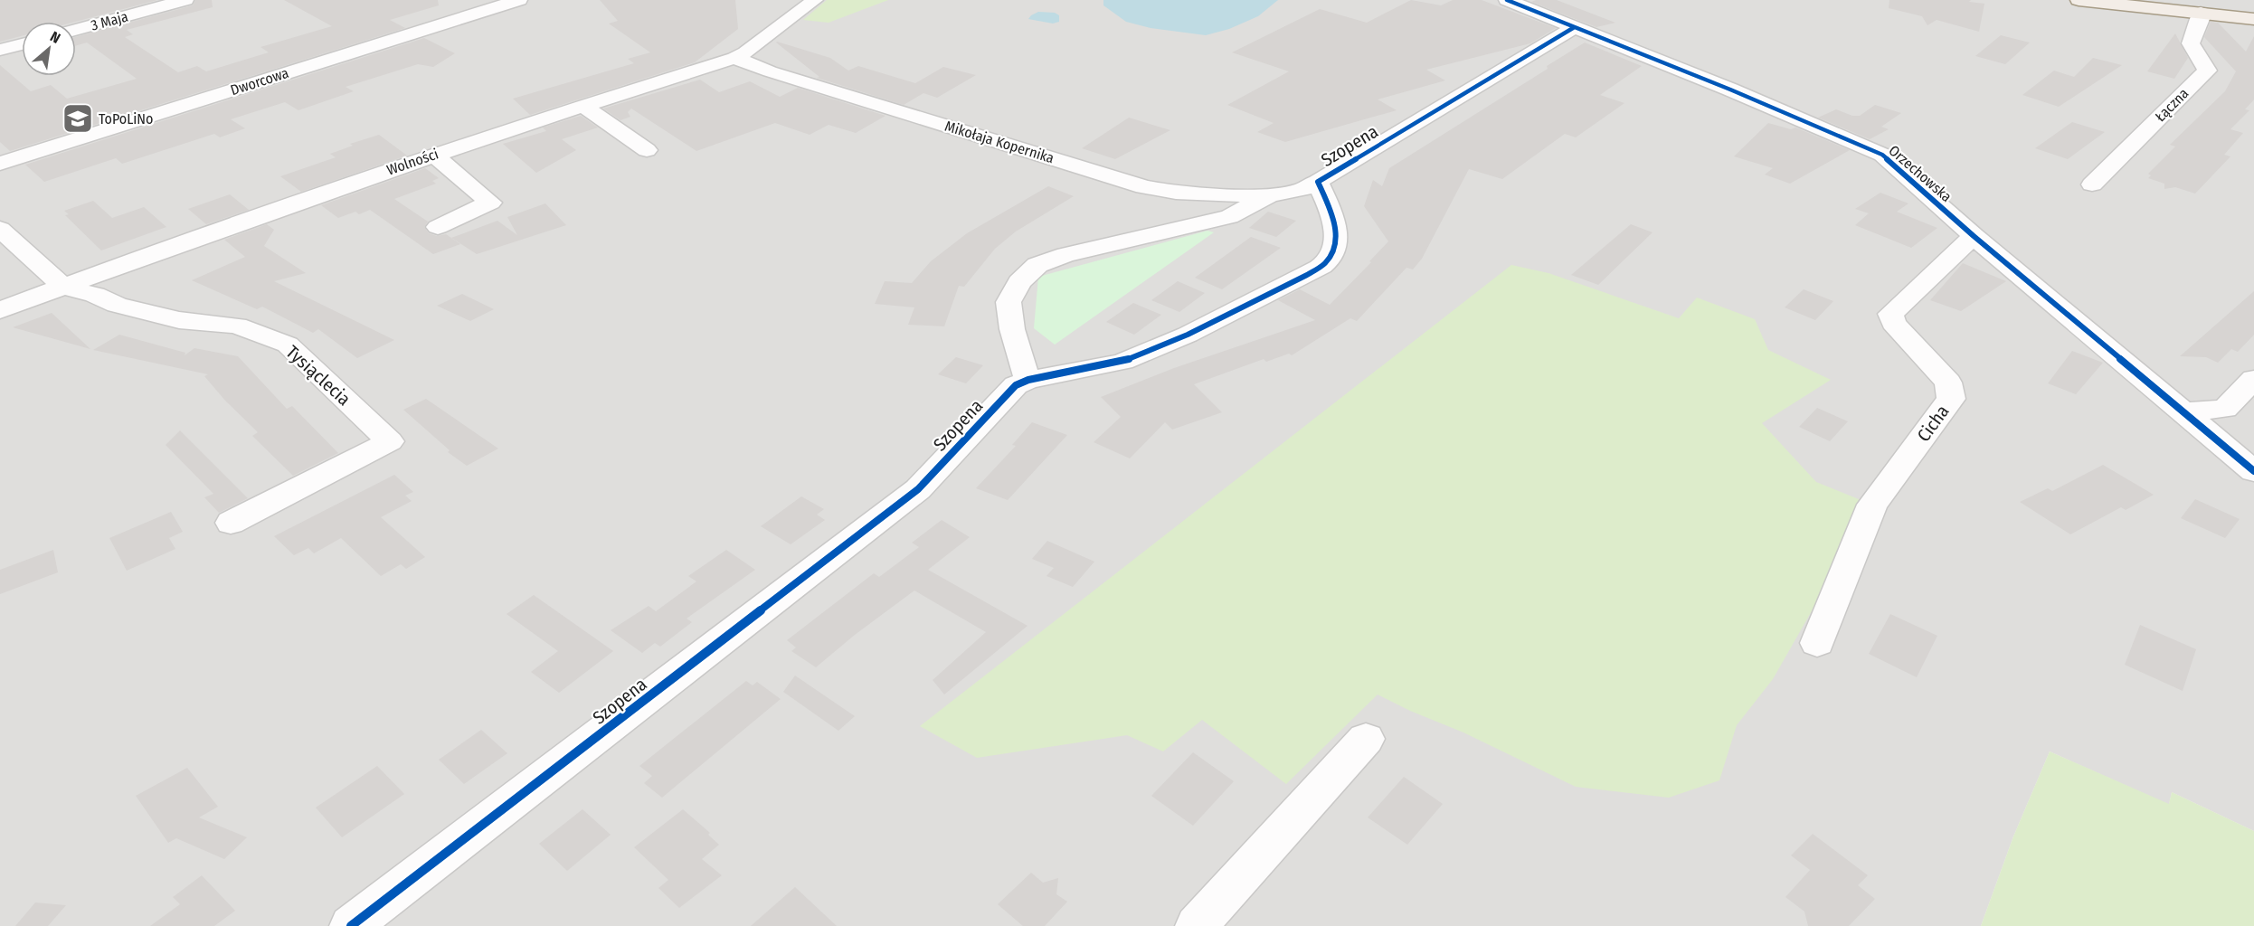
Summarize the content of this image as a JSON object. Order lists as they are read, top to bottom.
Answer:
{
  "streets": {
    "street": [
      "3 Maja",
      "Dworcowa",
      "Łączna",
      "Mikołaja Kopernika",
      "Szopena",
      "Wolności",
      "Orzechowska",
      "Tysiąclecia",
      "Cicha"
    ]
  },
  "crossings": [
    ["Mikołaja Kopernika", "Szopena"],
    ["Mikołaja Kopernika", "Wolności"],
    ["Szopena", "Orzechowska"],
    ["Wolności", "Tysiąclecia"],
    ["Orzechowska", "Cicha"]
  ],
  "places": {
    "school or university": ["ToPoLiNo"]
  },
  "north": "top right"
}
